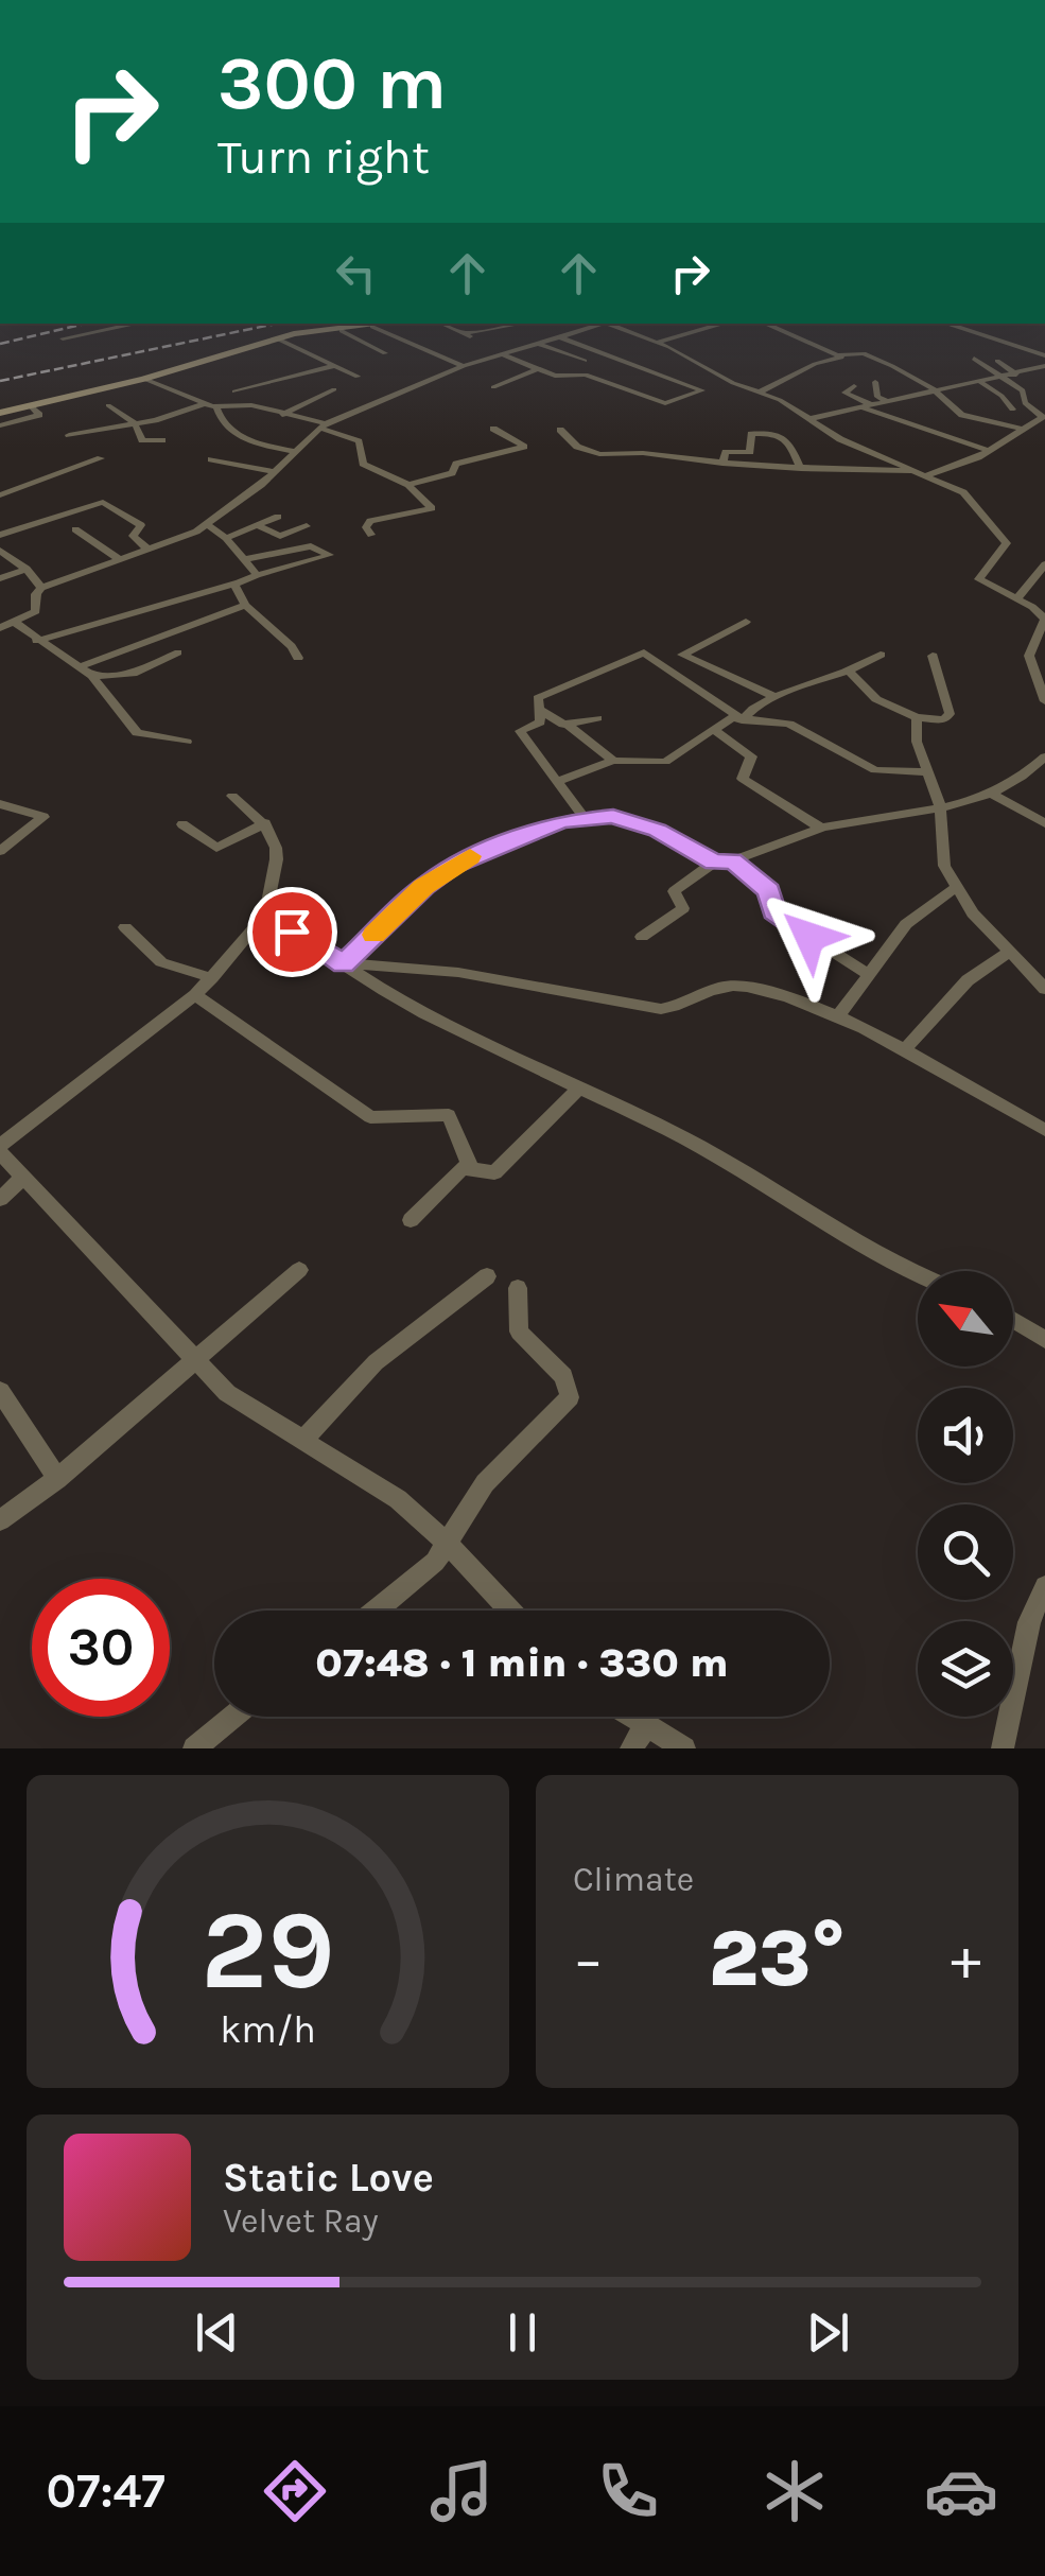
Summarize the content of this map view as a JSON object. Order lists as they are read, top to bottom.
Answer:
{
  "north": "top left",
  "page": {
    "turn": ["300 m", "Turn right"],
    "limit": "30",
    "trip": "07:48 · 1 min · 330 m",
    "tile": "Climate",
    "heat": ["−", "23°", "+"],
    "song": ["Static Love", "Velvet Ray"],
    "tabs": "07:47",
    "gauge": ["29", "km/h"]
  }
}
